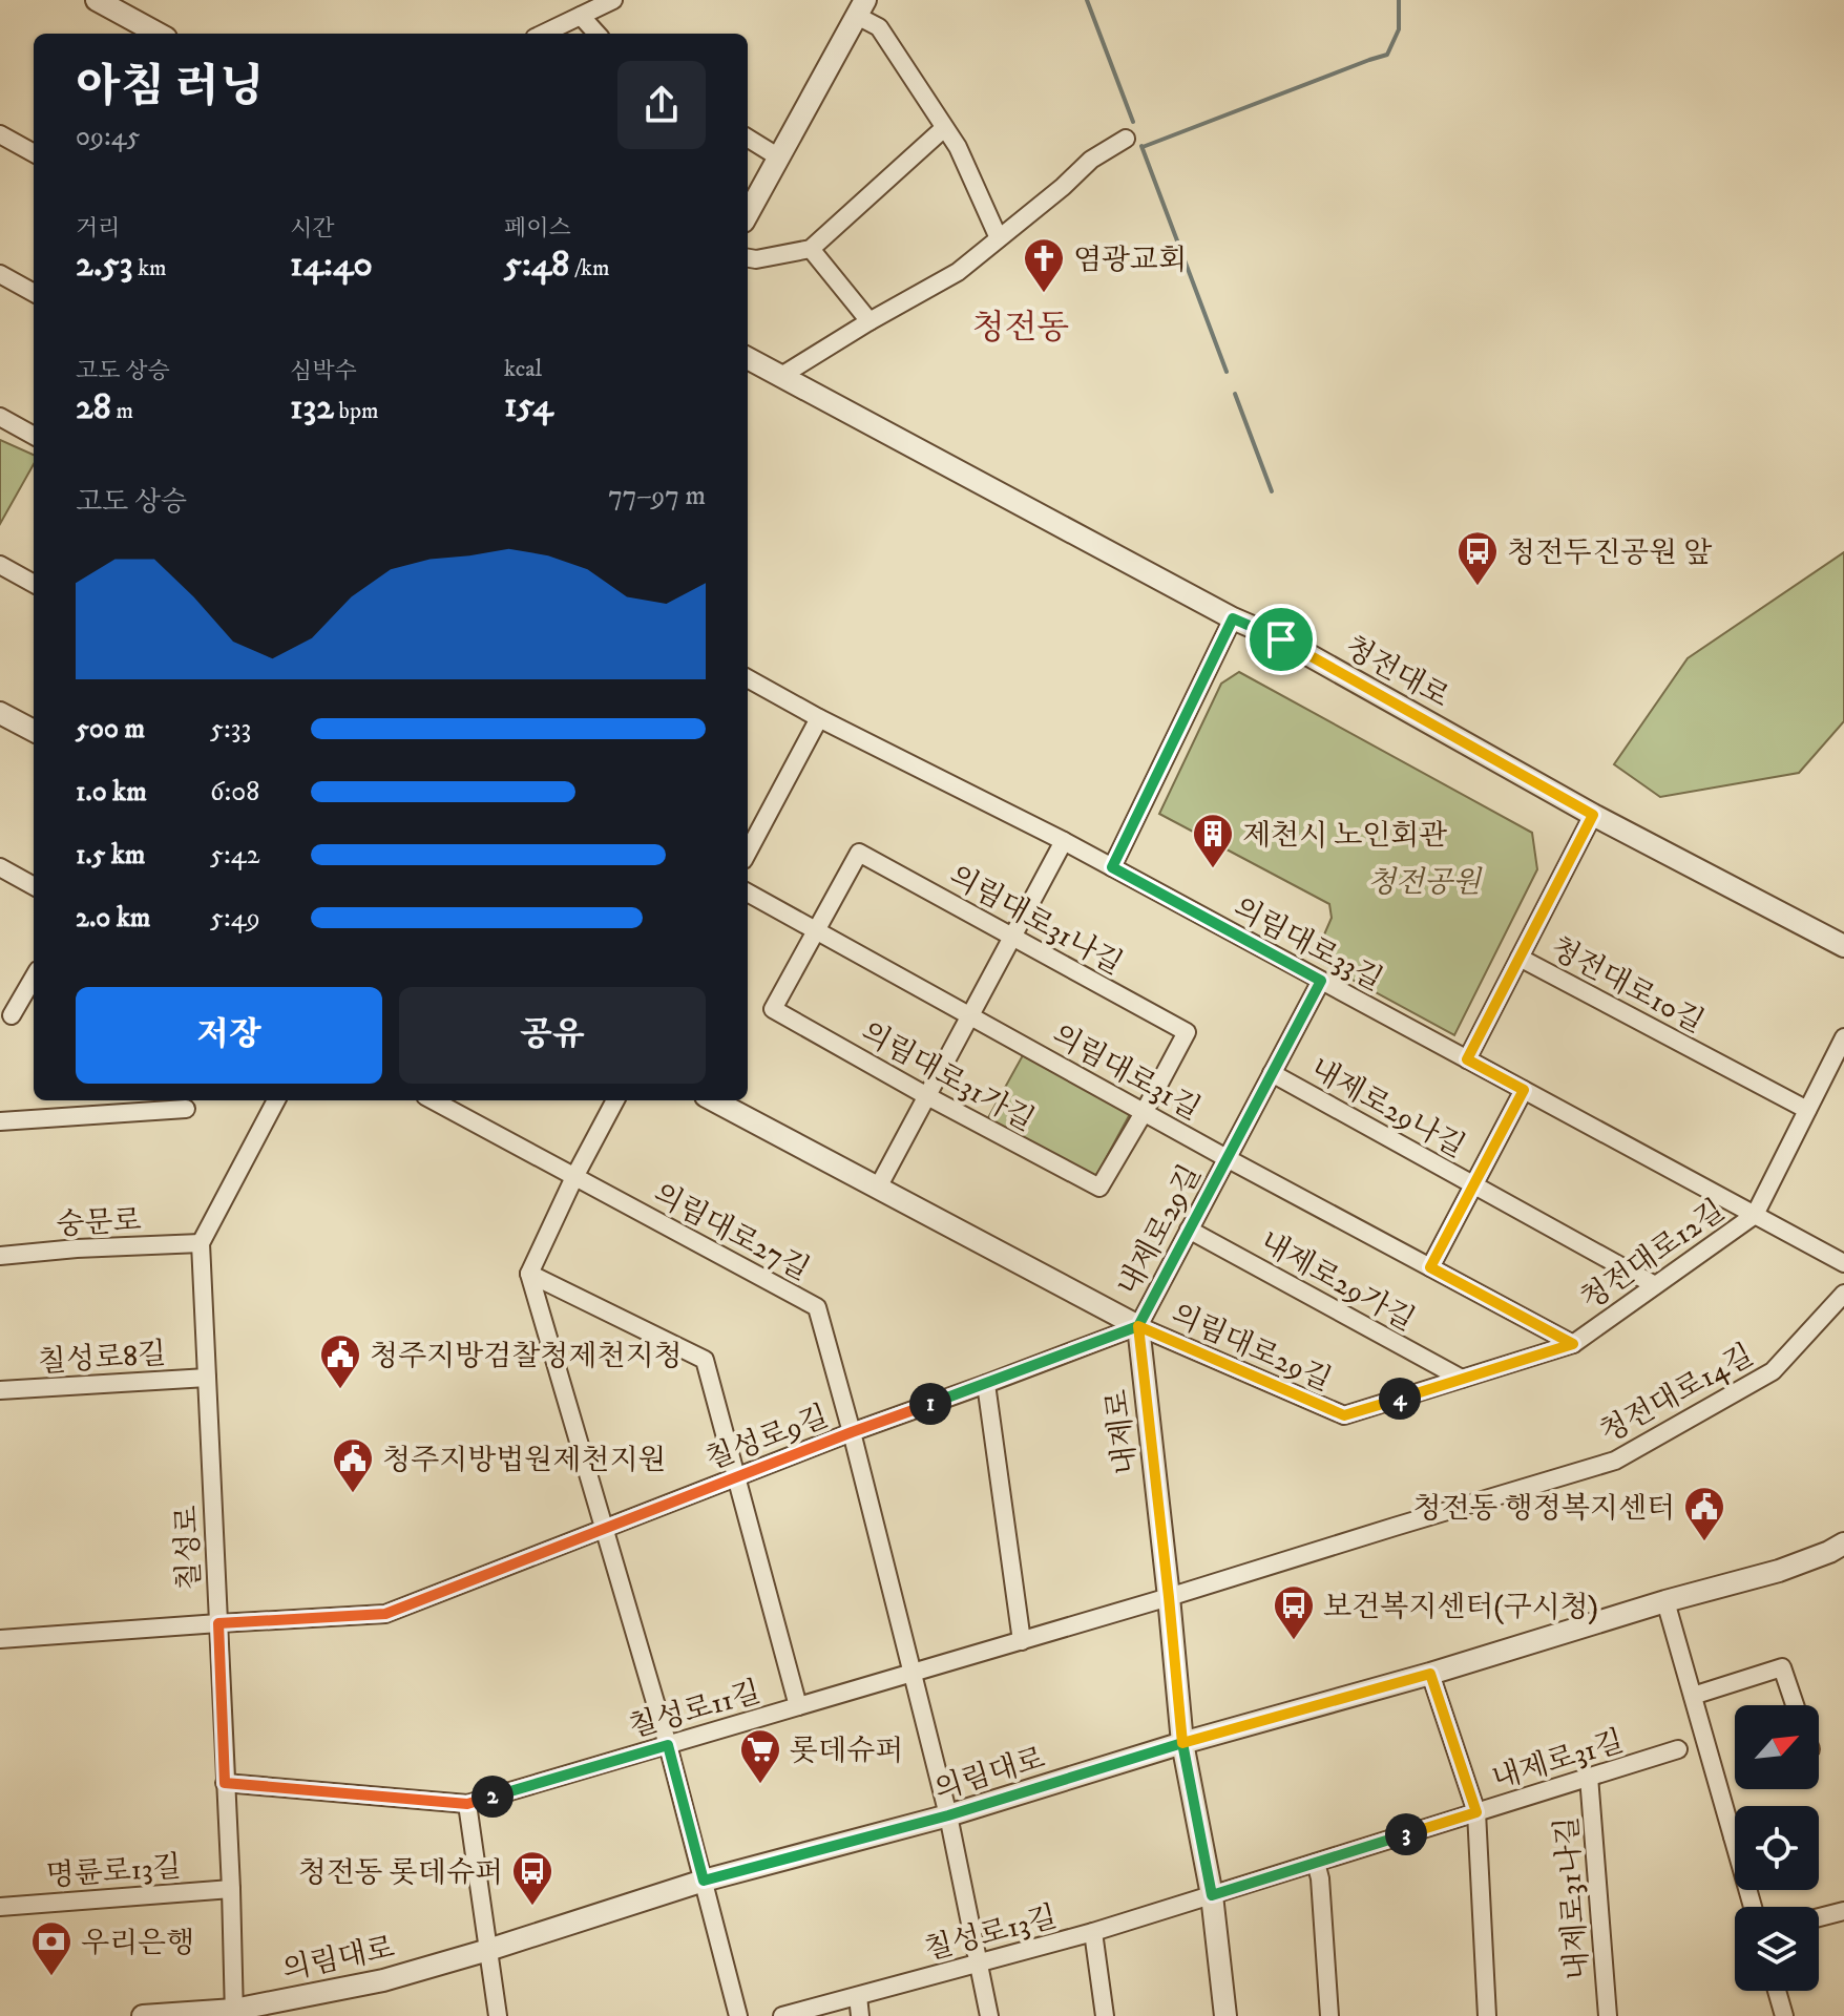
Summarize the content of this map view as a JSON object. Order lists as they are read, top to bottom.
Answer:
{
  "streets": {
    "street": [
      "청전대로",
      "의림대로31나길",
      "의림대로33길",
      "청전대로10길",
      "의림대로31길",
      "의림대로31가길",
      "내제로29나길",
      "숭문로",
      "내제로29길",
      "의림대로27길",
      "청전대로12길",
      "내제로29가길",
      "의림대로29길",
      "칠성로8길",
      "청전대로14길",
      "내제로",
      "칠성로9길",
      "칠성로",
      "칠성로11길",
      "내제로31길",
      "의림대로",
      "명륜로13길",
      "내제로31나길",
      "칠성로13길"
    ]
  },
  "crossings": [
    ["청전대로", "청전대로10길"],
    ["의림대로31나길", "의림대로31길"],
    ["의림대로31나길", "의림대로31가길"],
    ["의림대로33길", "내제로29길"],
    ["의림대로33길", "청전대로12길"],
    ["청전대로10길", "청전대로12길"],
    ["의림대로31길", "의림대로31가길"],
    ["의림대로31길", "내제로29길"],
    ["의림대로31길", "청전대로12길"],
    ["내제로29나길", "내제로29길"],
    ["내제로29나길", "청전대로12길"],
    ["숭문로", "칠성로"],
    ["내제로29길", "내제로29가길"],
    ["내제로29길", "의림대로29길"],
    ["내제로29길", "내제로"],
    ["내제로29길", "칠성로9길"],
    ["의림대로27길", "칠성로9길"],
    ["의림대로27길", "칠성로11길"],
    ["의림대로27길", "의림대로"],
    ["의림대로27길", "칠성로13길"],
    ["청전대로12길", "내제로29가길"],
    ["청전대로12길", "의림대로29길"],
    ["의림대로29길", "내제로"],
    ["의림대로29길", "칠성로9길"],
    ["칠성로8길", "칠성로"],
    ["청전대로14길", "내제로"],
    ["청전대로14길", "칠성로11길"],
    ["내제로", "칠성로9길"],
    ["내제로", "칠성로11길"],
    ["내제로", "내제로31길"],
    ["내제로", "의림대로"],
    ["내제로", "칠성로13길"],
    ["칠성로9길", "칠성로"],
    ["칠성로", "칠성로11길"],
    ["칠성로", "의림대로"],
    ["칠성로", "명륜로13길"],
    ["내제로31길", "내제로31나길"],
    ["내제로31길", "칠성로13길"]
  ],
  "districts": ["청전동"],
  "parks": ["청전공원"],
  "places": {
    "church": ["염광교회"],
    "bus stop": ["청전두진공원 앞", "보건복지센터(구시청)", "청전동 롯데슈퍼"],
    "building": ["제천시 노인회관"],
    "public building": ["청주지방검찰청제천지청", "청주지방법원제천지원", "청전동 행정복지센터"],
    "supermarket": ["롯데슈퍼"],
    "bank": ["우리은행"]
  },
  "north": "top right",
  "page": {
    "heading": ["아침 러닝", "09:45"],
    "stats": [
      ["거리", "2.53 km"],
      ["시간", "14:40"],
      ["페이스", "5:48 /km"],
      ["고도 상승", "28 m"],
      ["심박수", "132 bpm"],
      ["kcal", "154"]
    ],
    "chart": ["고도 상승", "77–97 m"],
    "list": [
      {
        "name": "500 m",
        "note": "5:33"
      },
      {
        "name": "1.0 km",
        "note": "6:08"
      },
      {
        "name": "1.5 km",
        "note": "5:42"
      },
      {
        "name": "2.0 km",
        "note": "5:49"
      }
    ],
    "buttons": ["저장", "공유"],
    "pins": [
      "4",
      "1",
      "2",
      "3"
    ]
  }
}
